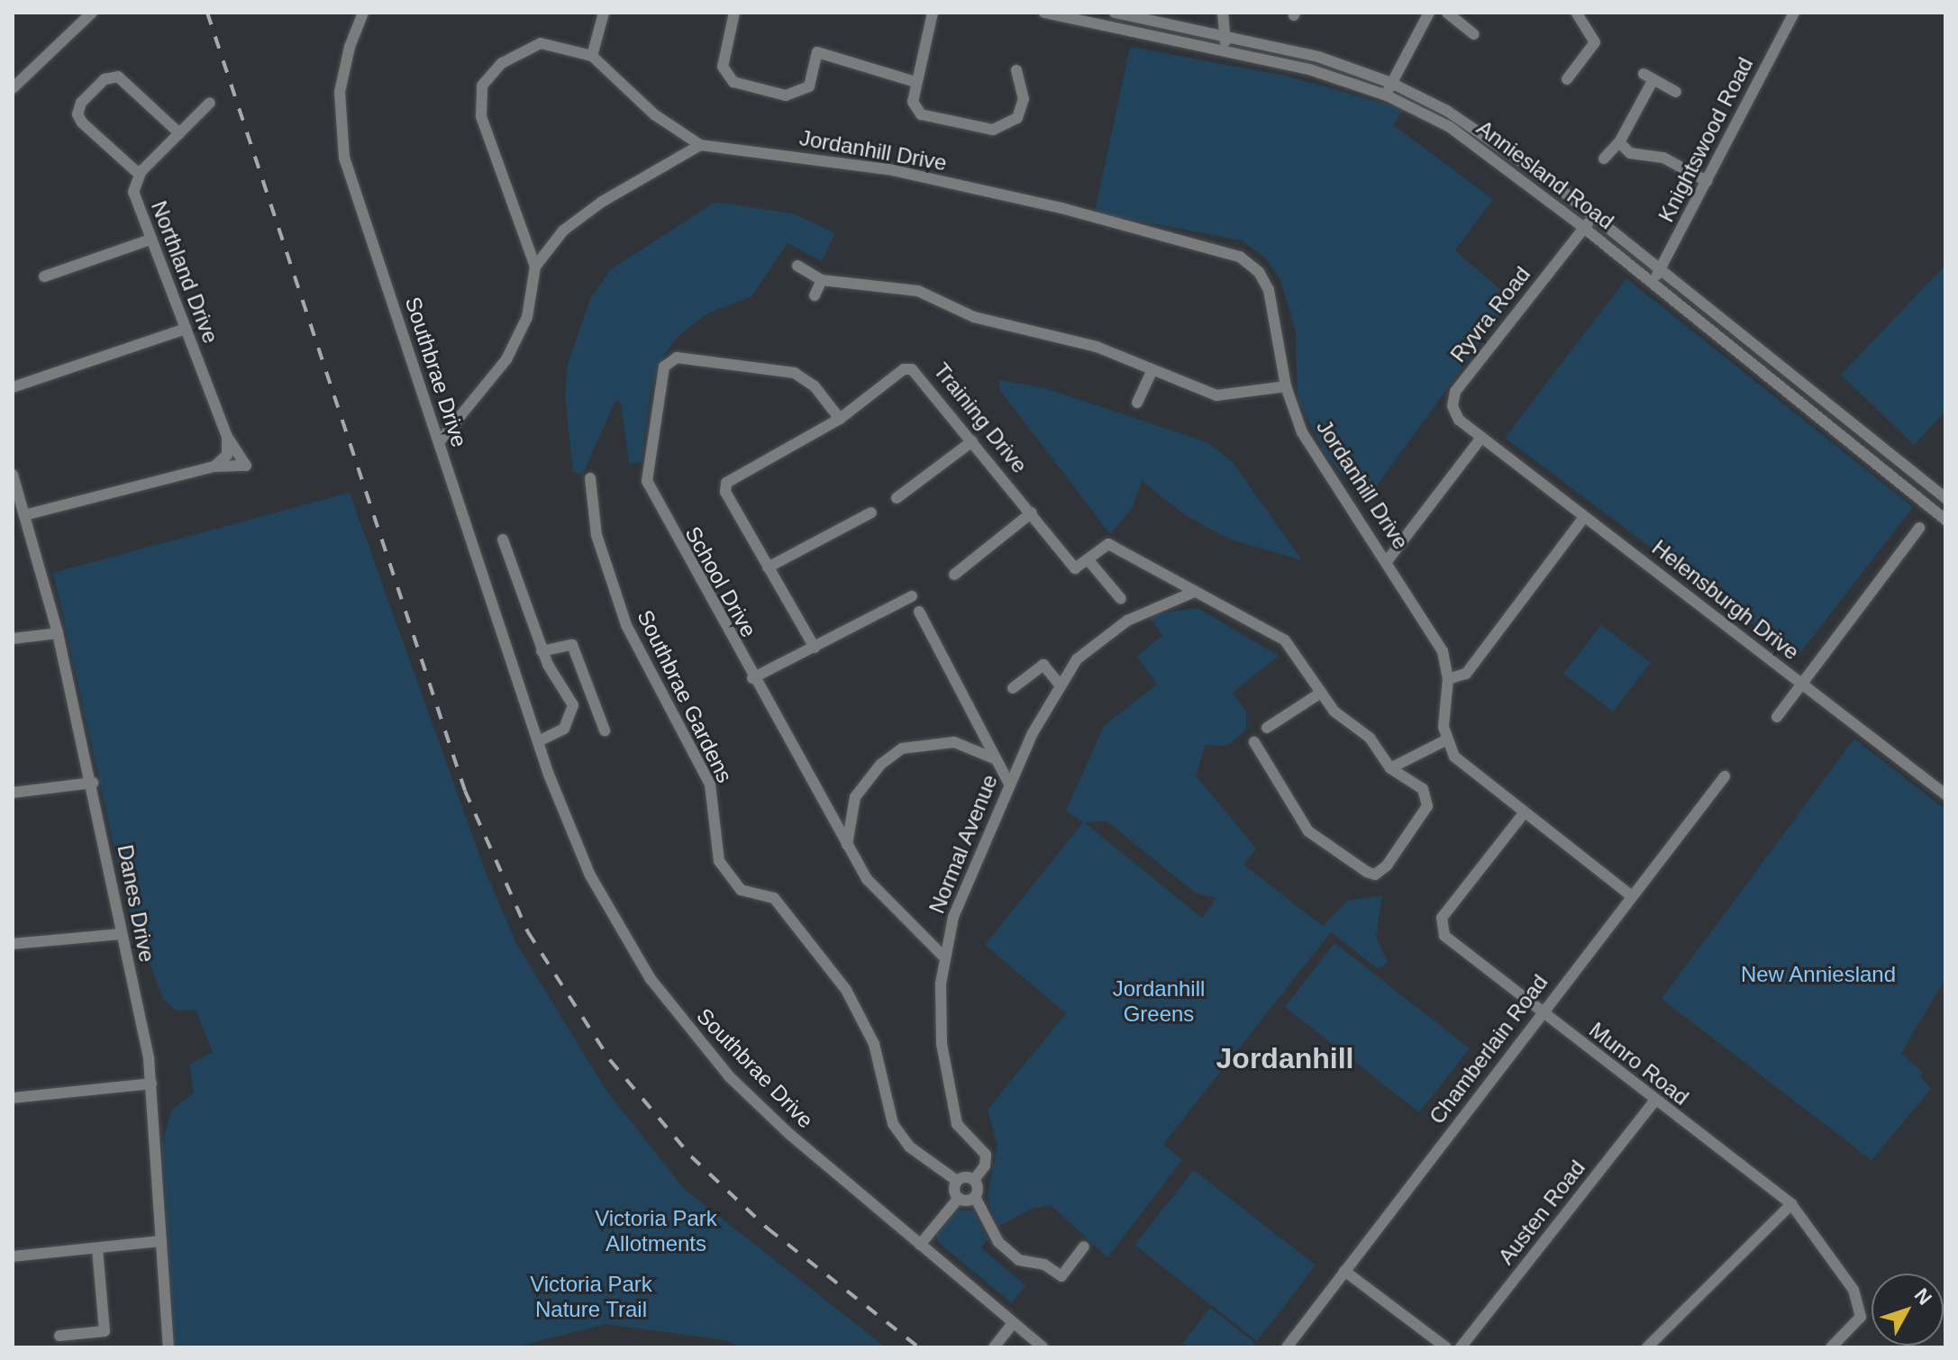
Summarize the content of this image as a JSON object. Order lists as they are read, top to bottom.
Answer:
{
  "streets": {
    "street": [
      "Knightswood Road",
      "Jordanhill Drive",
      "Anniesland Road",
      "Northland Drive",
      "Ryvra Road",
      "Southbrae Drive",
      "Training Drive",
      "School Drive",
      "Helensburgh Drive",
      "Southbrae Gardens",
      "Normal Avenue",
      "Danes Drive",
      "Chamberlain Road",
      "Munro Road",
      "Austen Road"
    ]
  },
  "crossings": [
    ["Knightswood Road", "Anniesland Road"],
    ["Jordanhill Drive", "Chamberlain Road"],
    ["Jordanhill Drive", "Munro Road"],
    ["Anniesland Road", "Ryvra Road"],
    ["Northland Drive", "Danes Drive"],
    ["Ryvra Road", "Helensburgh Drive"],
    ["Training Drive", "School Drive"],
    ["School Drive", "Normal Avenue"],
    ["Chamberlain Road", "Munro Road"],
    ["Munro Road", "Austen Road"]
  ],
  "districts": ["Jordanhill"],
  "parks": [
    "New Anniesland",
    "Jordanhill Greens",
    "Victoria Park Allotments",
    "Victoria Park Nature Trail"
  ],
  "north": "top right"
}
